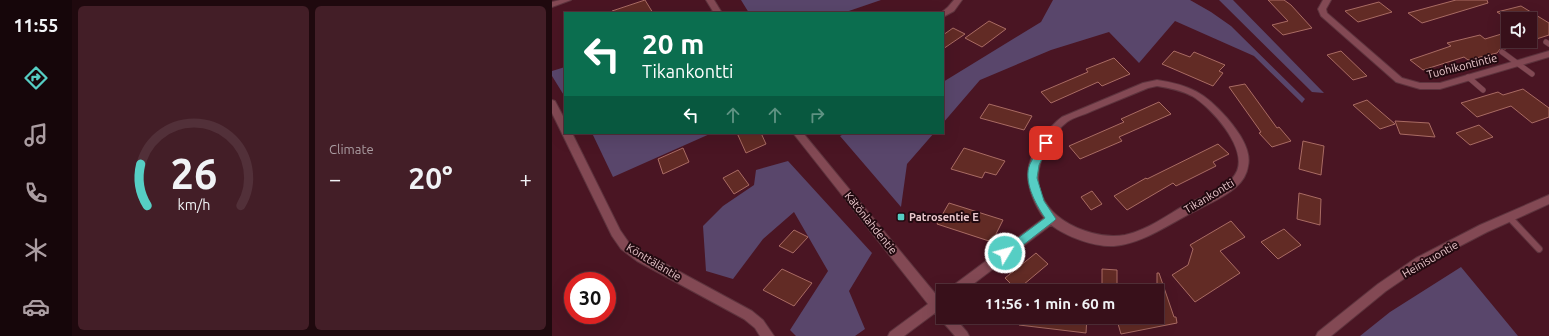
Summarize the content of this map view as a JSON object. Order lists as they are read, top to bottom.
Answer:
{
  "streets": {
    "street": [
      "Tuohikontintie",
      "Tikankontti",
      "Kätönlahdentie",
      "Heinisuontie",
      "Könttäläntie"
    ]
  },
  "places": {
    "transit": ["Patrosentie E"]
  },
  "page": {
    "tabs": "11:55",
    "tile": "Climate",
    "turn": ["20 m", "Tikankontti"],
    "heat": ["−", "20°", "+"],
    "limit": "30",
    "trip": "11:56 · 1 min · 60 m",
    "gauge": ["26", "km/h"]
  }
}
